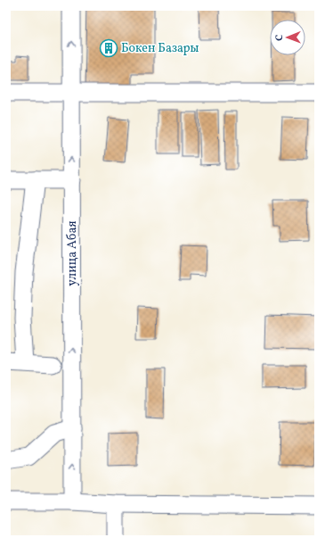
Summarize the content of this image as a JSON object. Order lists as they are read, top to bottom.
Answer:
{
  "streets": {
    "street": ["улица Абая"]
  },
  "places": {
    "building": ["Бокен Базары"]
  },
  "north": "left"
}
